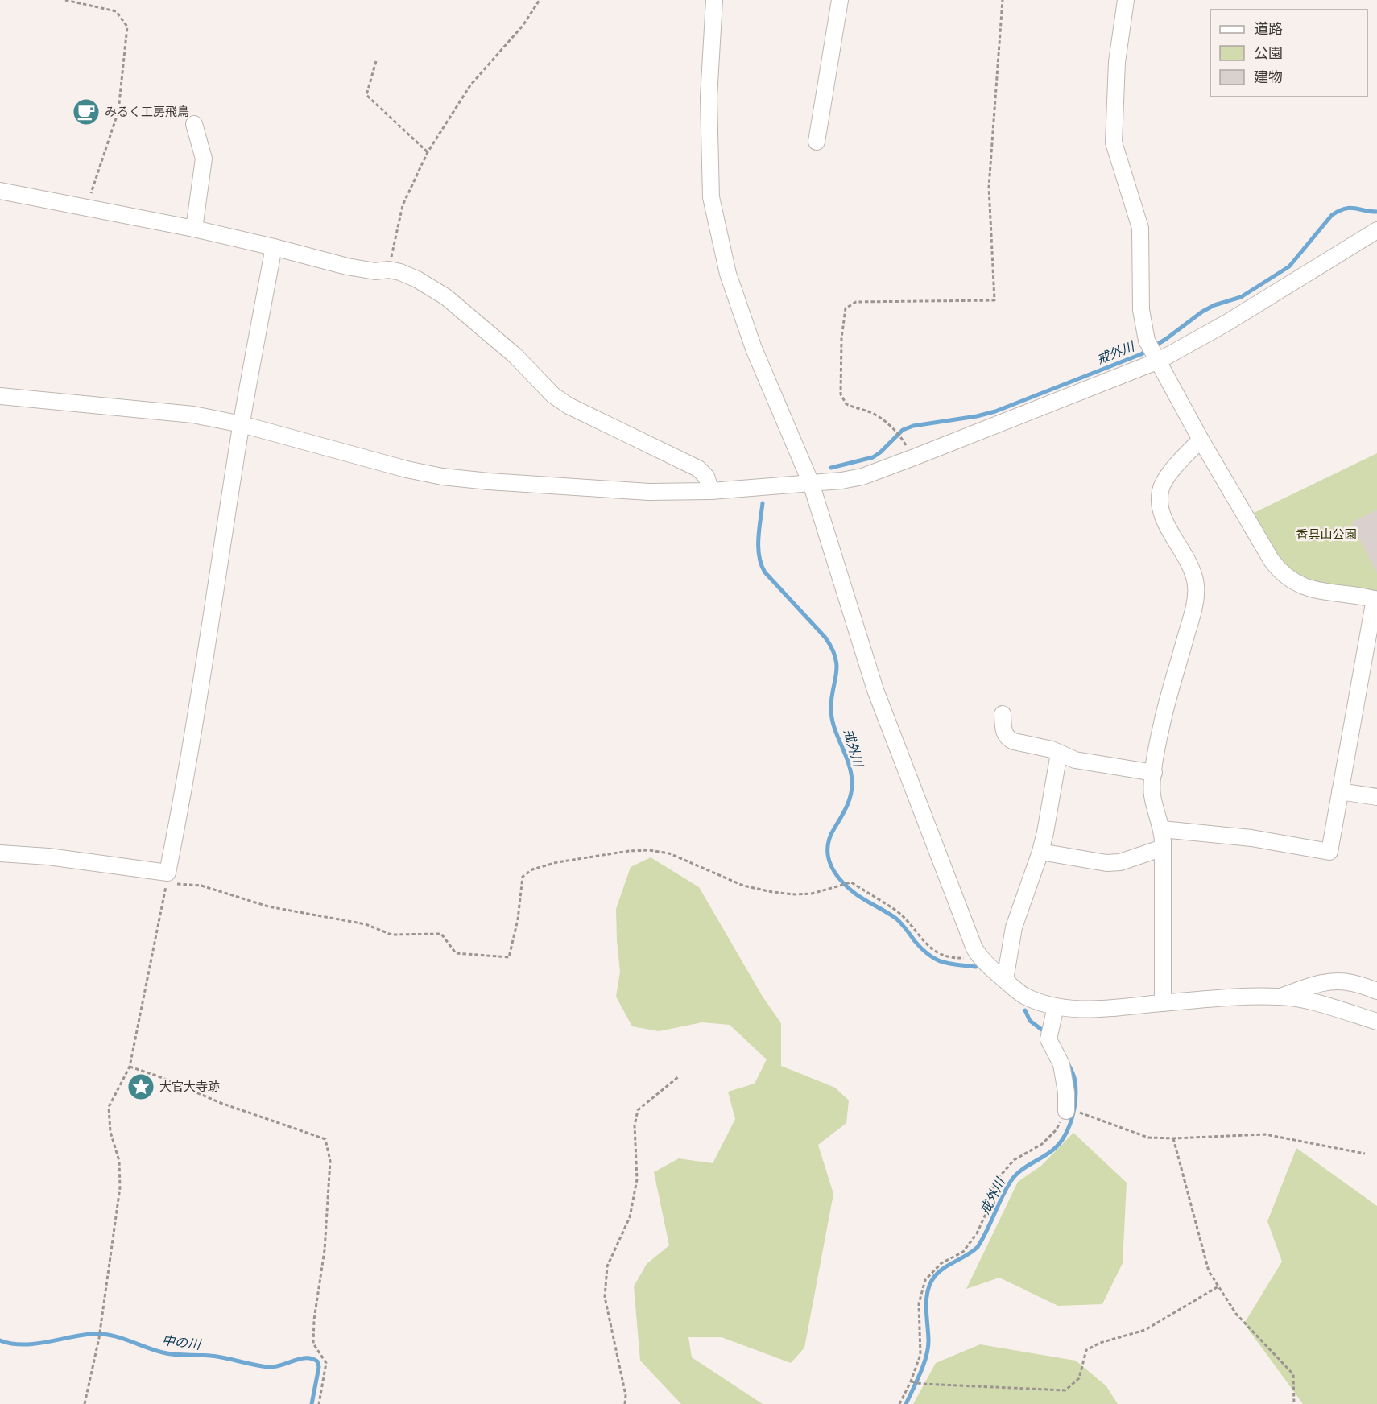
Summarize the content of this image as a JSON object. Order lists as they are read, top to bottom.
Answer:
{
  "water": ["戒外川", "中の川"],
  "parks": ["香具山公園"],
  "places": {
    "cafe": ["みるく工房飛鳥"],
    "place": ["大官大寺跡"]
  },
  "legend": ["道路", "公園", "建物"]
}
